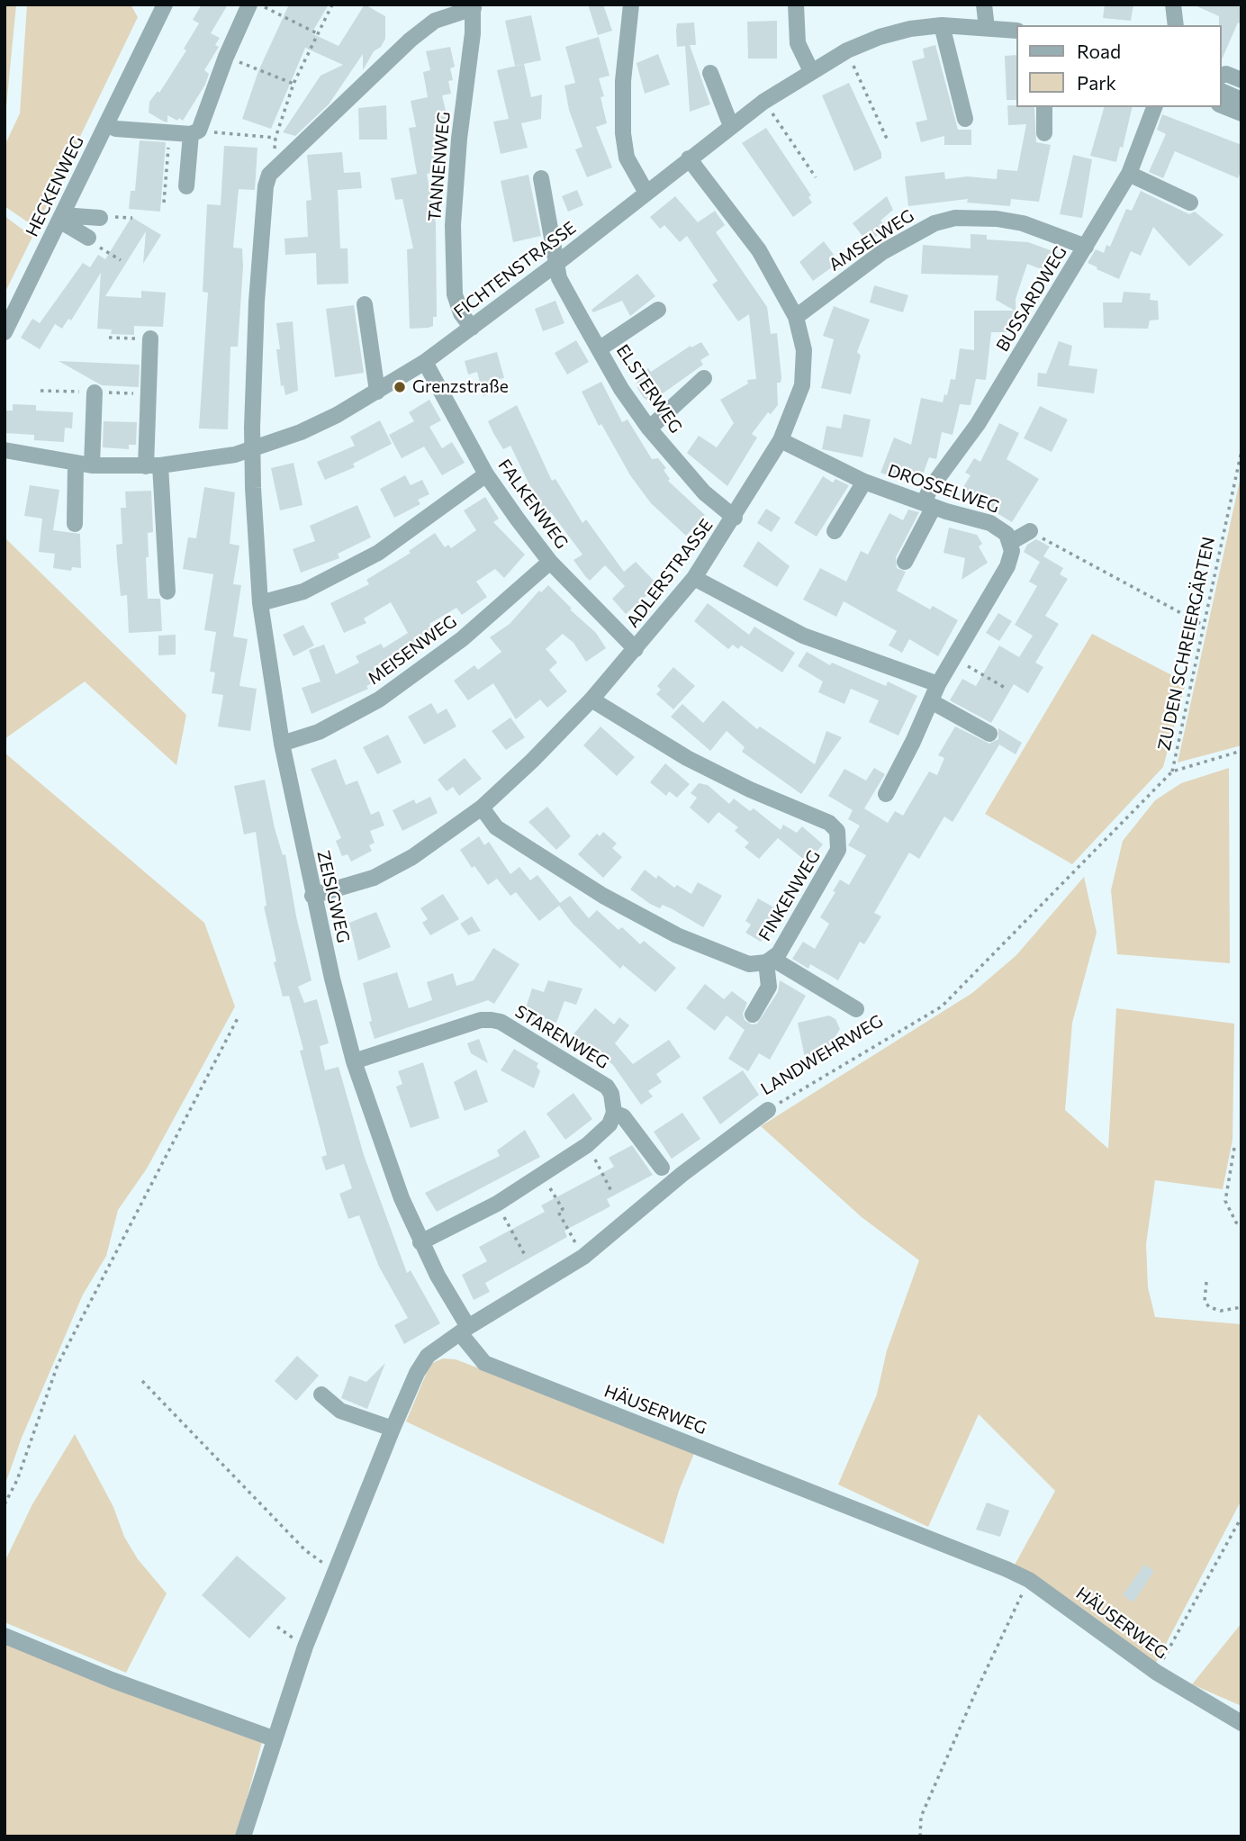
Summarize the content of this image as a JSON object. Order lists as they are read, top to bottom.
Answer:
{
  "streets": {
    "street": [
      "TANNENWEG",
      "HECKENWEG",
      "AMSELWEG",
      "FICHTENSTRASSE",
      "BUSSARDWEG",
      "ELSTERWEG",
      "DROSSELWEG",
      "FALKENWEG",
      "ADLERSTRASSE",
      "MEISENWEG",
      "FINKENWEG",
      "ZEISIGWEG",
      "STARENWEG",
      "LANDWEHRWEG",
      "HÄUSERWEG"
    ],
    "path": ["ZU DEN SCHREIERGÄRTEN"]
  },
  "crossings": [
    ["TANNENWEG", "FICHTENSTRASSE"],
    ["AMSELWEG", "BUSSARDWEG"],
    ["AMSELWEG", "ADLERSTRASSE"],
    ["FICHTENSTRASSE", "ELSTERWEG"],
    ["FICHTENSTRASSE", "FALKENWEG"],
    ["FICHTENSTRASSE", "ADLERSTRASSE"],
    ["FICHTENSTRASSE", "ZEISIGWEG"],
    ["BUSSARDWEG", "DROSSELWEG"],
    ["ELSTERWEG", "ADLERSTRASSE"],
    ["DROSSELWEG", "ADLERSTRASSE"],
    ["FALKENWEG", "ADLERSTRASSE"],
    ["FALKENWEG", "MEISENWEG"],
    ["ADLERSTRASSE", "FINKENWEG"],
    ["ADLERSTRASSE", "ZEISIGWEG"],
    ["ZU DEN SCHREIERGÄRTEN", "LANDWEHRWEG"],
    ["MEISENWEG", "ZEISIGWEG"],
    ["ZEISIGWEG", "STARENWEG"],
    ["ZEISIGWEG", "LANDWEHRWEG"],
    ["ZEISIGWEG", "HÄUSERWEG"],
    ["LANDWEHRWEG", "HÄUSERWEG"]
  ],
  "places": ["Grenzstraße"],
  "legend": ["Road", "Park"]
}
